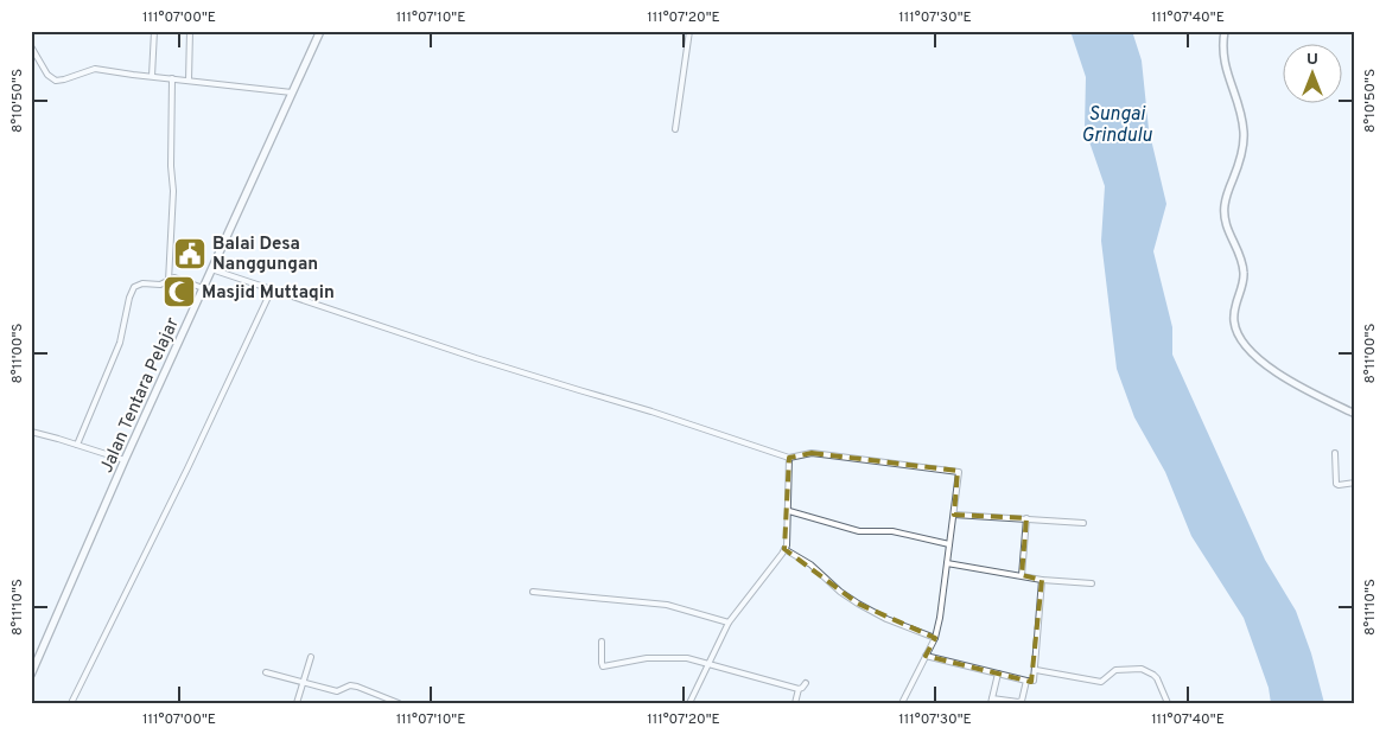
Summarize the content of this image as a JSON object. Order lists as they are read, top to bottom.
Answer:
{
  "streets": {
    "main road": ["Jalan Tentara Pelajar"]
  },
  "water": ["Sungai Grindulu"],
  "places": {
    "public building": ["Balai Desa Nanggungan"],
    "mosque": ["Masjid Muttaqin"]
  },
  "north": "top",
  "coordinates": [
    "111°07'00\"E",
    "111°07'10\"E",
    "111°07'20\"E",
    "111°07'30\"E",
    "111°07'40\"E",
    "8°10'50\"S",
    "8°11'00\"S",
    "8°11'10\"S"
  ]
}
